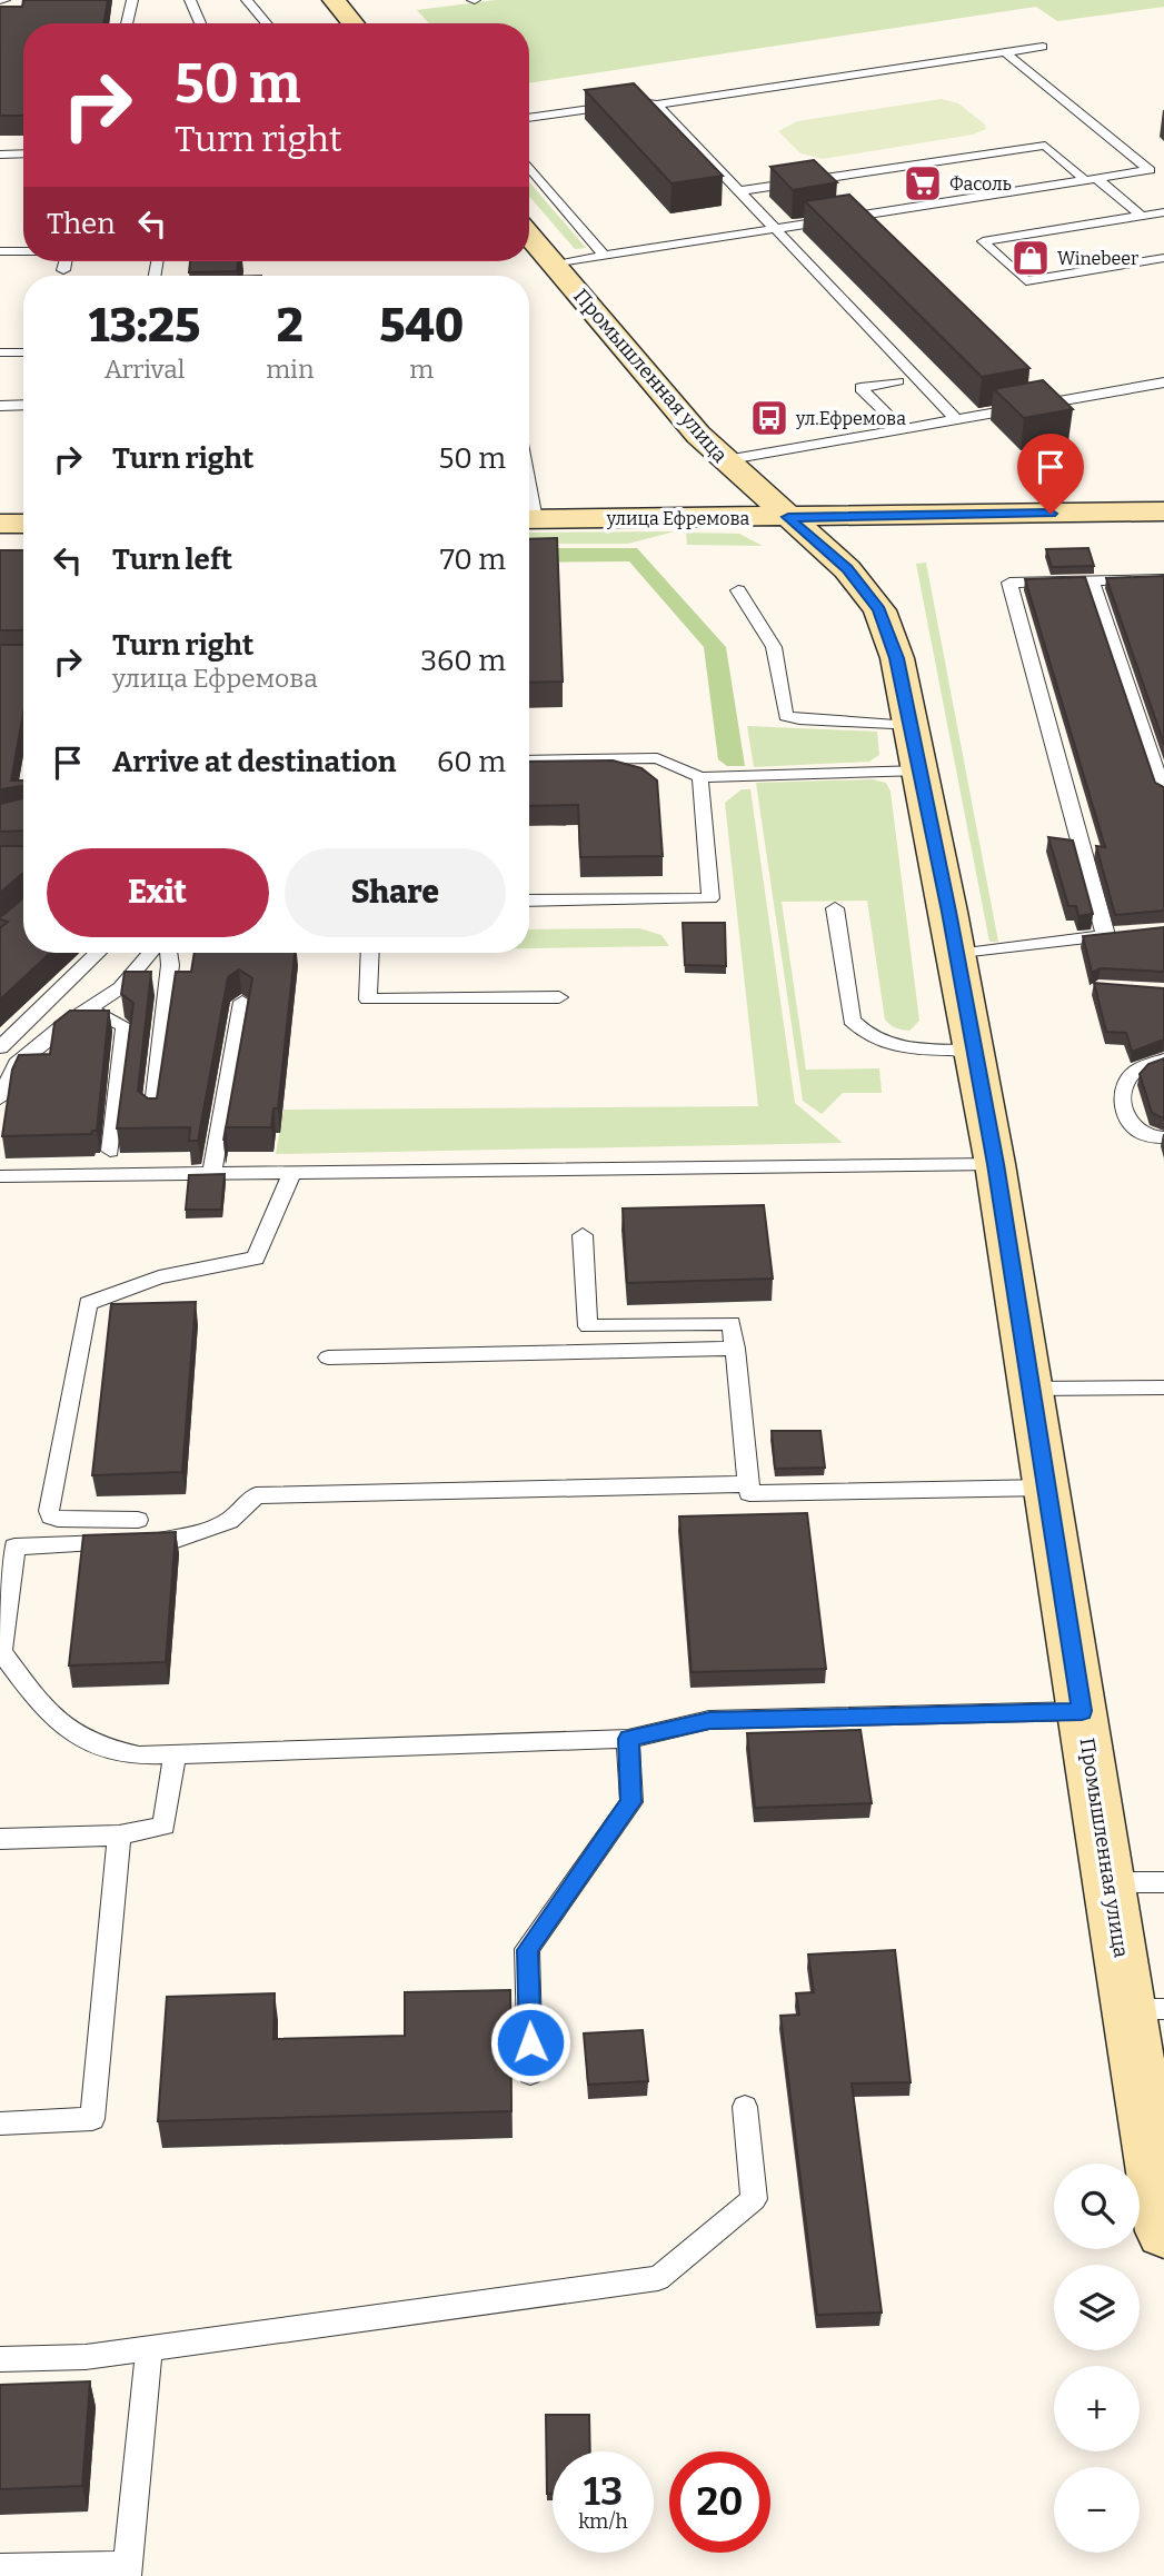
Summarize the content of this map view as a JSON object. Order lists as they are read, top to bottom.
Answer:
{
  "streets": {
    "street": ["Промышленная улица", "улица Ефремова"]
  },
  "crossings": [
    ["Промышленная улица", "улица Ефремова"]
  ],
  "places": {
    "supermarket": ["Фасоль"],
    "shop": ["Winebeer"],
    "bus stop": ["ул.Ефремова"]
  },
  "page": {
    "turn": ["50 m", "Turn right"],
    "then": "Then",
    "eta": [
      "13:25",
      "Arrival",
      "2",
      "min",
      "540",
      "m"
    ],
    "list": [
      {
        "name": "Turn right",
        "value": "50 m"
      },
      {
        "name": "Turn left",
        "value": "70 m"
      },
      {
        "name": "Turn right",
        "note": "улица Ефремова",
        "value": "360 m"
      },
      {
        "name": "Arrive at destination",
        "value": "60 m"
      }
    ],
    "buttons": ["Exit", "Share"],
    "map_buttons": ["+", "−"],
    "speed": "13 km/h",
    "limit": "20"
  }
}
